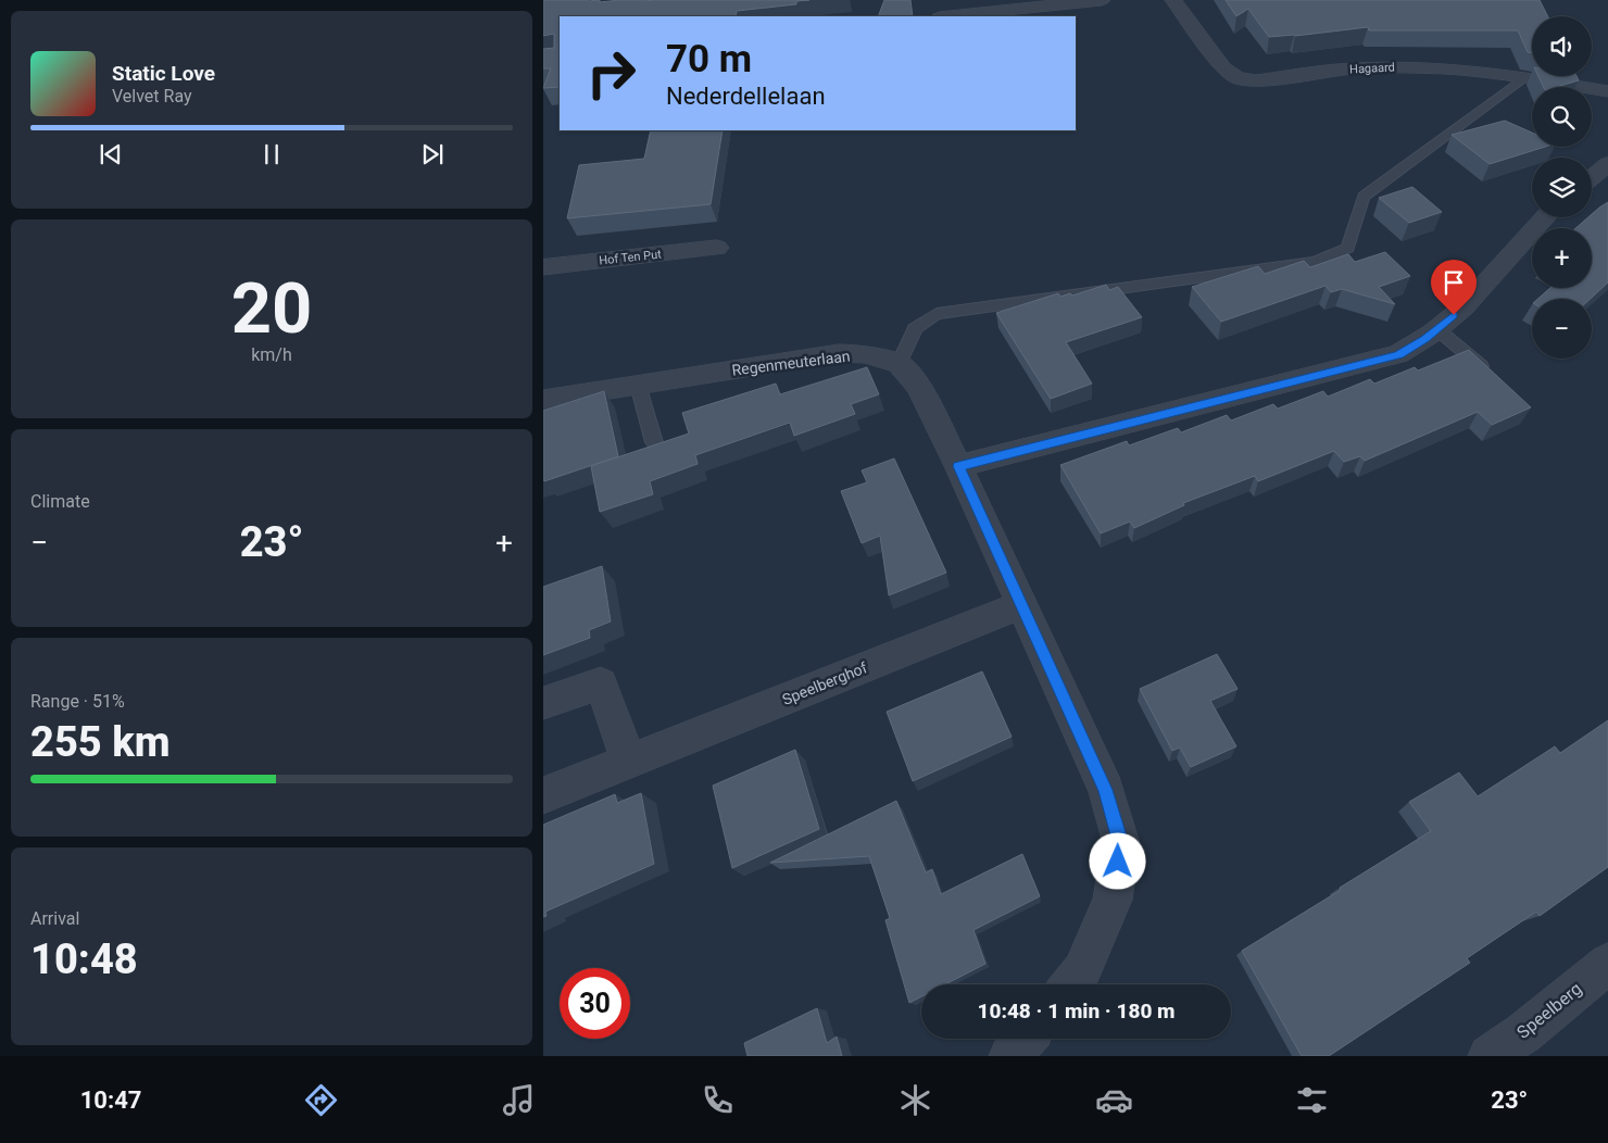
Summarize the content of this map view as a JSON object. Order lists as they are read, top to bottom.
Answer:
{
  "streets": {
    "street": [
      "Hagaard",
      "Hof Ten Put",
      "Regenmeuterlaan",
      "Speelberghof",
      "Speelberg"
    ]
  },
  "page": {
    "map_buttons": ["+", "−"],
    "turn": ["70 m", "Nederdellelaan"],
    "song": ["Static Love", "Velvet Ray"],
    "tile": [
      ["20", "km/h"],
      "Climate",
      ["Range · 51%", "255 km"],
      ["Arrival", "10:48"]
    ],
    "heat": ["−", "23°", "+"],
    "limit": "30",
    "trip": "10:48 · 1 min · 180 m",
    "tabs": ["10:47", "23°"]
  }
}
